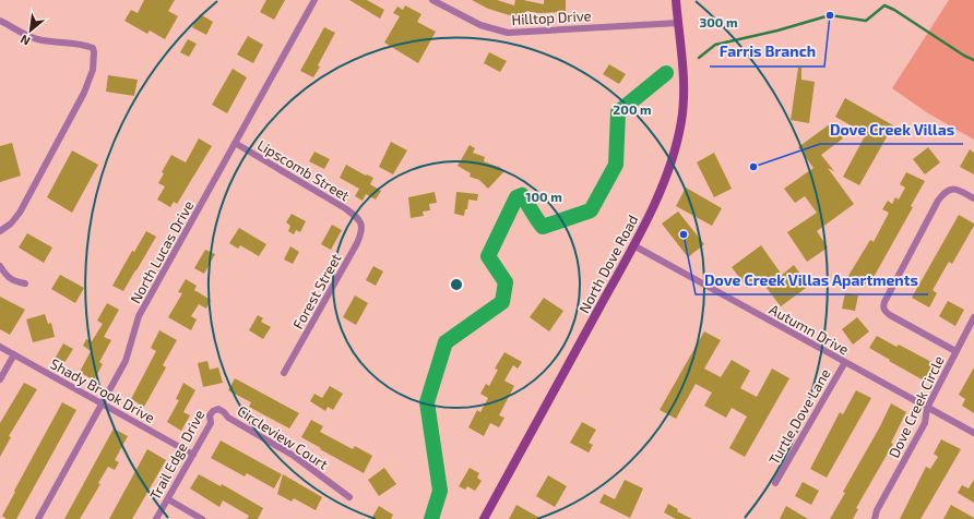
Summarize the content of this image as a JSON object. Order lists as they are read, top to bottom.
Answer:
{
  "streets": {
    "street": [
      "Hilltop Drive",
      "Lipscomb Street",
      "North Lucas Drive",
      "North Dove Road",
      "Forest Street",
      "Autumn Drive",
      "Shady Brook Drive",
      "Dove Creek Circle",
      "Turtle Dove Lane",
      "Circleview Court",
      "Trail Edge Drive"
    ]
  },
  "crossings": [
    ["Hilltop Drive", "North Dove Road"],
    ["Lipscomb Street", "North Lucas Drive"],
    ["Lipscomb Street", "Forest Street"],
    ["North Lucas Drive", "Shady Brook Drive"],
    ["North Dove Road", "Autumn Drive"],
    ["Autumn Drive", "Dove Creek Circle"],
    ["Autumn Drive", "Turtle Dove Lane"],
    ["Shady Brook Drive", "Trail Edge Drive"],
    ["Circleview Court", "Trail Edge Drive"]
  ],
  "places": ["Farris Branch", "Dove Creek Villas", "Dove Creek Villas Apartments"],
  "north": "bottom left",
  "rings": ["300 m", "200 m", "100 m"]
}
